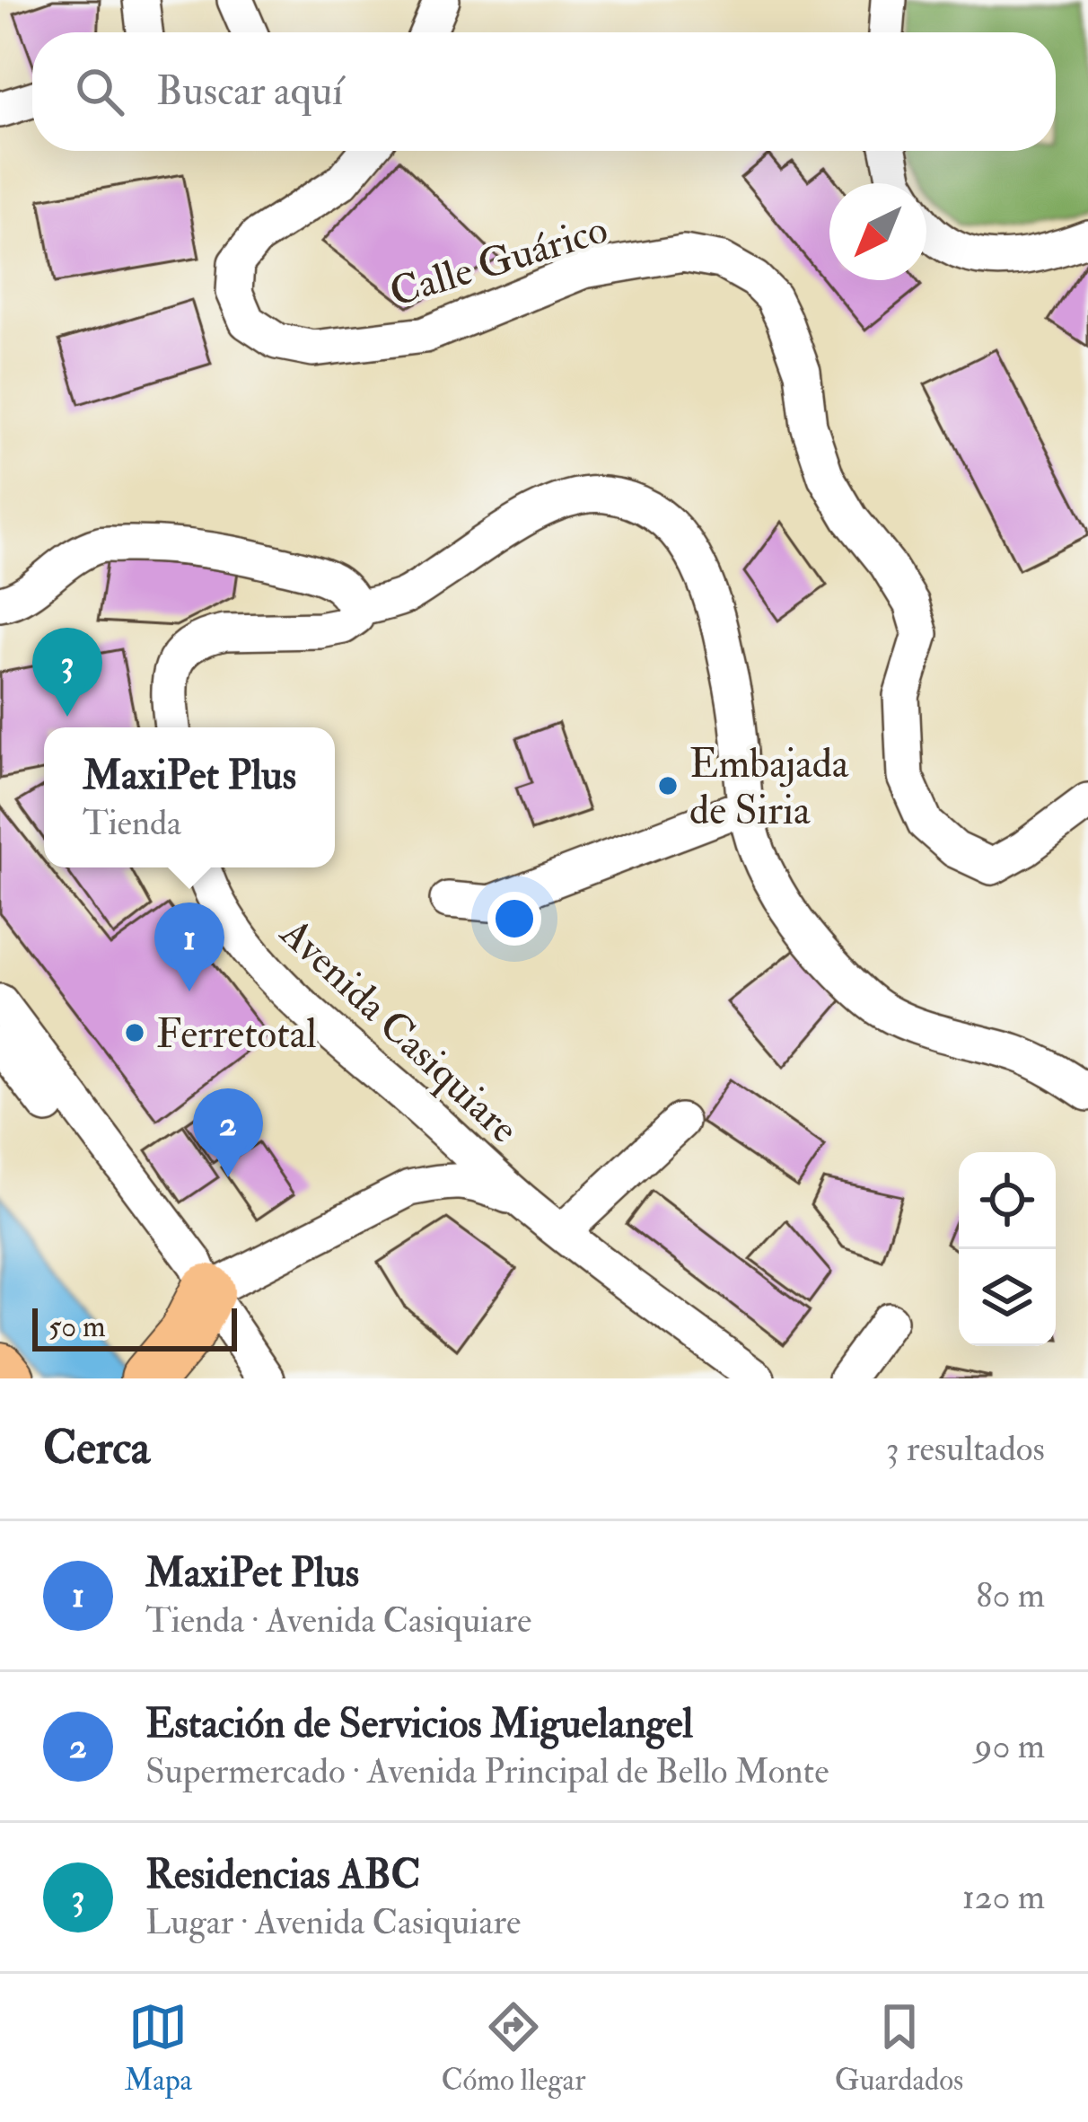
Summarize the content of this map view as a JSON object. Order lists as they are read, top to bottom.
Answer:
{
  "streets": {
    "street": ["Calle Guárico", "Avenida Casiquiare"]
  },
  "places": ["Embajada de Siria", "Ferretotal"],
  "scale_bar": "50 m",
  "north": "bottom left",
  "page": {
    "search": "Buscar aquí",
    "pins": ["3", "1", "2"],
    "popup": ["MaxiPet Plus", "Tienda"],
    "scale": "50 m",
    "heading": ["Cerca", "3 resultados"],
    "list": [
      {
        "mark": "1",
        "name": "MaxiPet Plus",
        "note": "Tienda · Avenida Casiquiare",
        "value": "80 m"
      },
      {
        "mark": "2",
        "name": "Estación de Servicios Miguelangel",
        "note": "Supermercado · Avenida Principal de Bello Monte",
        "value": "90 m"
      },
      {
        "mark": "3",
        "name": "Residencias ABC",
        "note": "Lugar · Avenida Casiquiare",
        "value": "120 m"
      }
    ],
    "nav": ["Mapa", "Cómo llegar", "Guardados"]
  }
}
